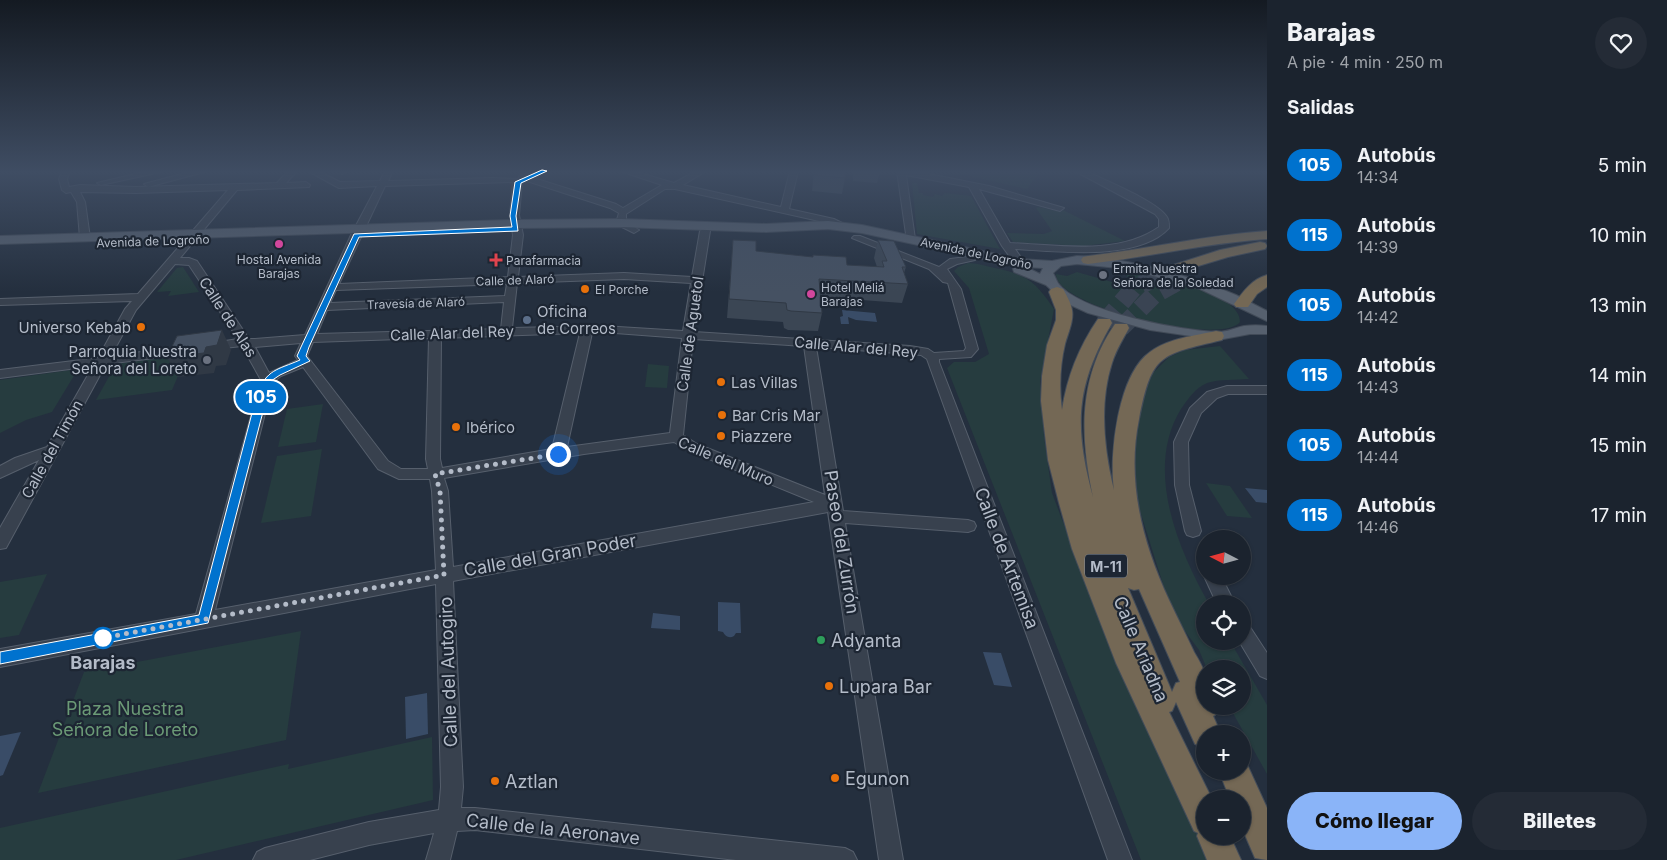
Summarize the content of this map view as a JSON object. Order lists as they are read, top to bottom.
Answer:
{
  "streets": {
    "highway": ["M-11", "Calle Ariadna"],
    "main road": ["Avenida de Logroño"],
    "street": [
      "Calle de Alaró",
      "Travesía de Alaró",
      "Calle de Alas",
      "Calle Alar del Rey",
      "Calle de Aguetol",
      "Calle del Timón",
      "Calle del Muro",
      "Paseo del Zurrón",
      "Calle del Gran Poder",
      "Calle de Artemisa",
      "Calle del Autogiro",
      "Calle de la Aeronave"
    ]
  },
  "crossings": [
    ["Avenida de Logroño", "Calle de Aguetol"],
    ["Avenida de Logroño", "Calle del Timón"],
    ["Calle de Alaró", "Calle de Aguetol"],
    ["Calle de Alas", "Calle Alar del Rey"],
    ["Calle de Alas", "Calle del Timón"],
    ["Calle Alar del Rey", "Calle de Aguetol"],
    ["Calle Alar del Rey", "Calle del Timón"],
    ["Calle Alar del Rey", "Paseo del Zurrón"],
    ["Calle Alar del Rey", "Calle de Artemisa"],
    ["Calle Alar del Rey", "Calle del Autogiro"],
    ["Calle de Aguetol", "Calle del Muro"],
    ["Calle del Muro", "Paseo del Zurrón"],
    ["Calle del Muro", "Calle del Gran Poder"],
    ["Calle del Muro", "Calle del Autogiro"],
    ["Paseo del Zurrón", "Calle del Gran Poder"],
    ["Calle del Gran Poder", "Calle del Autogiro"],
    ["Calle del Autogiro", "Calle de la Aeronave"]
  ],
  "parks": ["Plaza Nuestra Señora de Loreto"],
  "places": {
    "other": [
      "Hostal Avenida Barajas",
      "Ermita Nuestra Señora de la Soledad",
      "El Porche",
      "Hotel Meliá Barajas",
      "Oficina de Correos",
      "Universo Kebab",
      "Parroquia Nuestra Señora del Loreto",
      "Las Villas",
      "Bar Cris Mar",
      "Ibérico",
      "Piazzere",
      "Barajas",
      "Adyanta",
      "Lupara Bar",
      "Egunon",
      "Aztlan"
    ],
    "health": ["Parafarmacia"]
  },
  "lines": ["bus line 105"],
  "north": "left",
  "page": {
    "on_map": "105",
    "heading": [
      ["Barajas", "A pie · 4 min · 250 m"],
      "Salidas"
    ],
    "list": [
      {
        "mark": "105",
        "name": "Autobús",
        "note": "14:34",
        "value": "5 min"
      },
      {
        "mark": "115",
        "name": "Autobús",
        "note": "14:39",
        "value": "10 min"
      },
      {
        "mark": "105",
        "name": "Autobús",
        "note": "14:42",
        "value": "13 min"
      },
      {
        "mark": "115",
        "name": "Autobús",
        "note": "14:43",
        "value": "14 min"
      },
      {
        "mark": "105",
        "name": "Autobús",
        "note": "14:44",
        "value": "15 min"
      },
      {
        "mark": "115",
        "name": "Autobús",
        "note": "14:46",
        "value": "17 min"
      }
    ],
    "map_buttons": ["+", "−"],
    "buttons": ["Cómo llegar", "Billetes"]
  }
}
